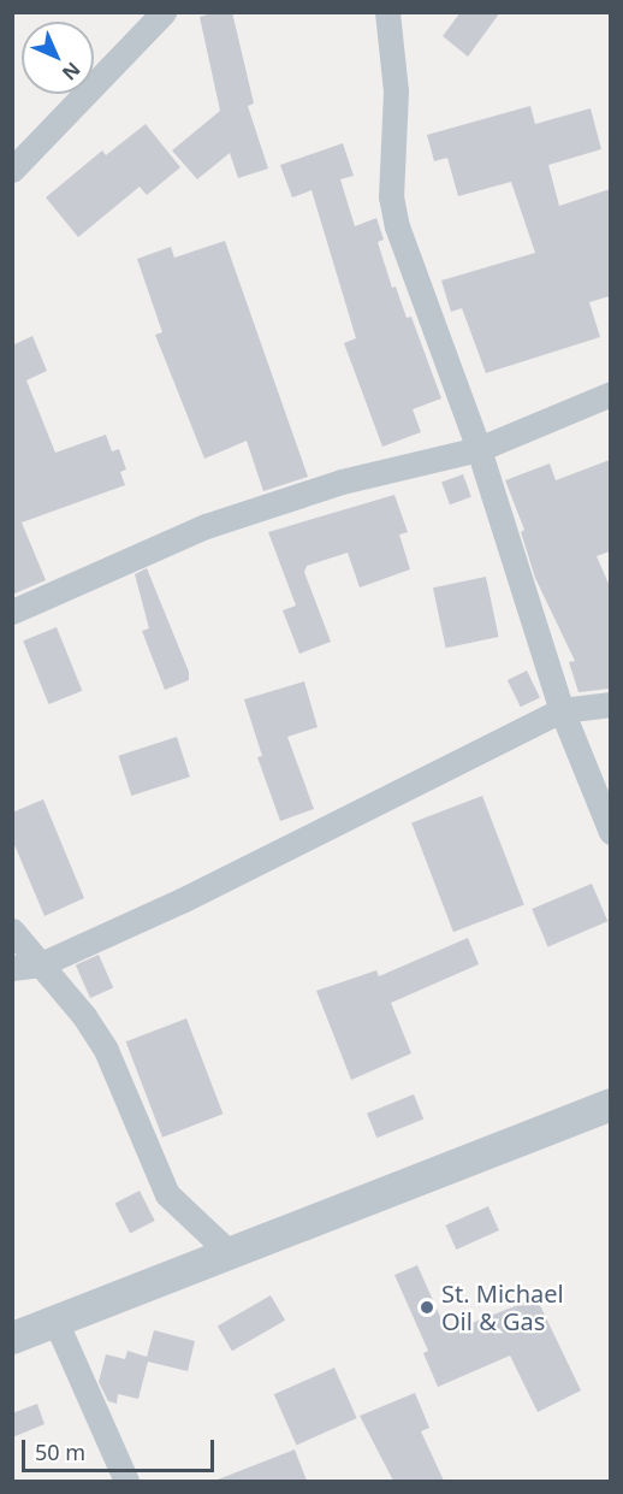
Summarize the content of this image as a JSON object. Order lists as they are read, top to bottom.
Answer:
{
  "places": ["St. Michael Oil & Gas"],
  "scale_bar": "50 m",
  "north": "bottom right"
}
